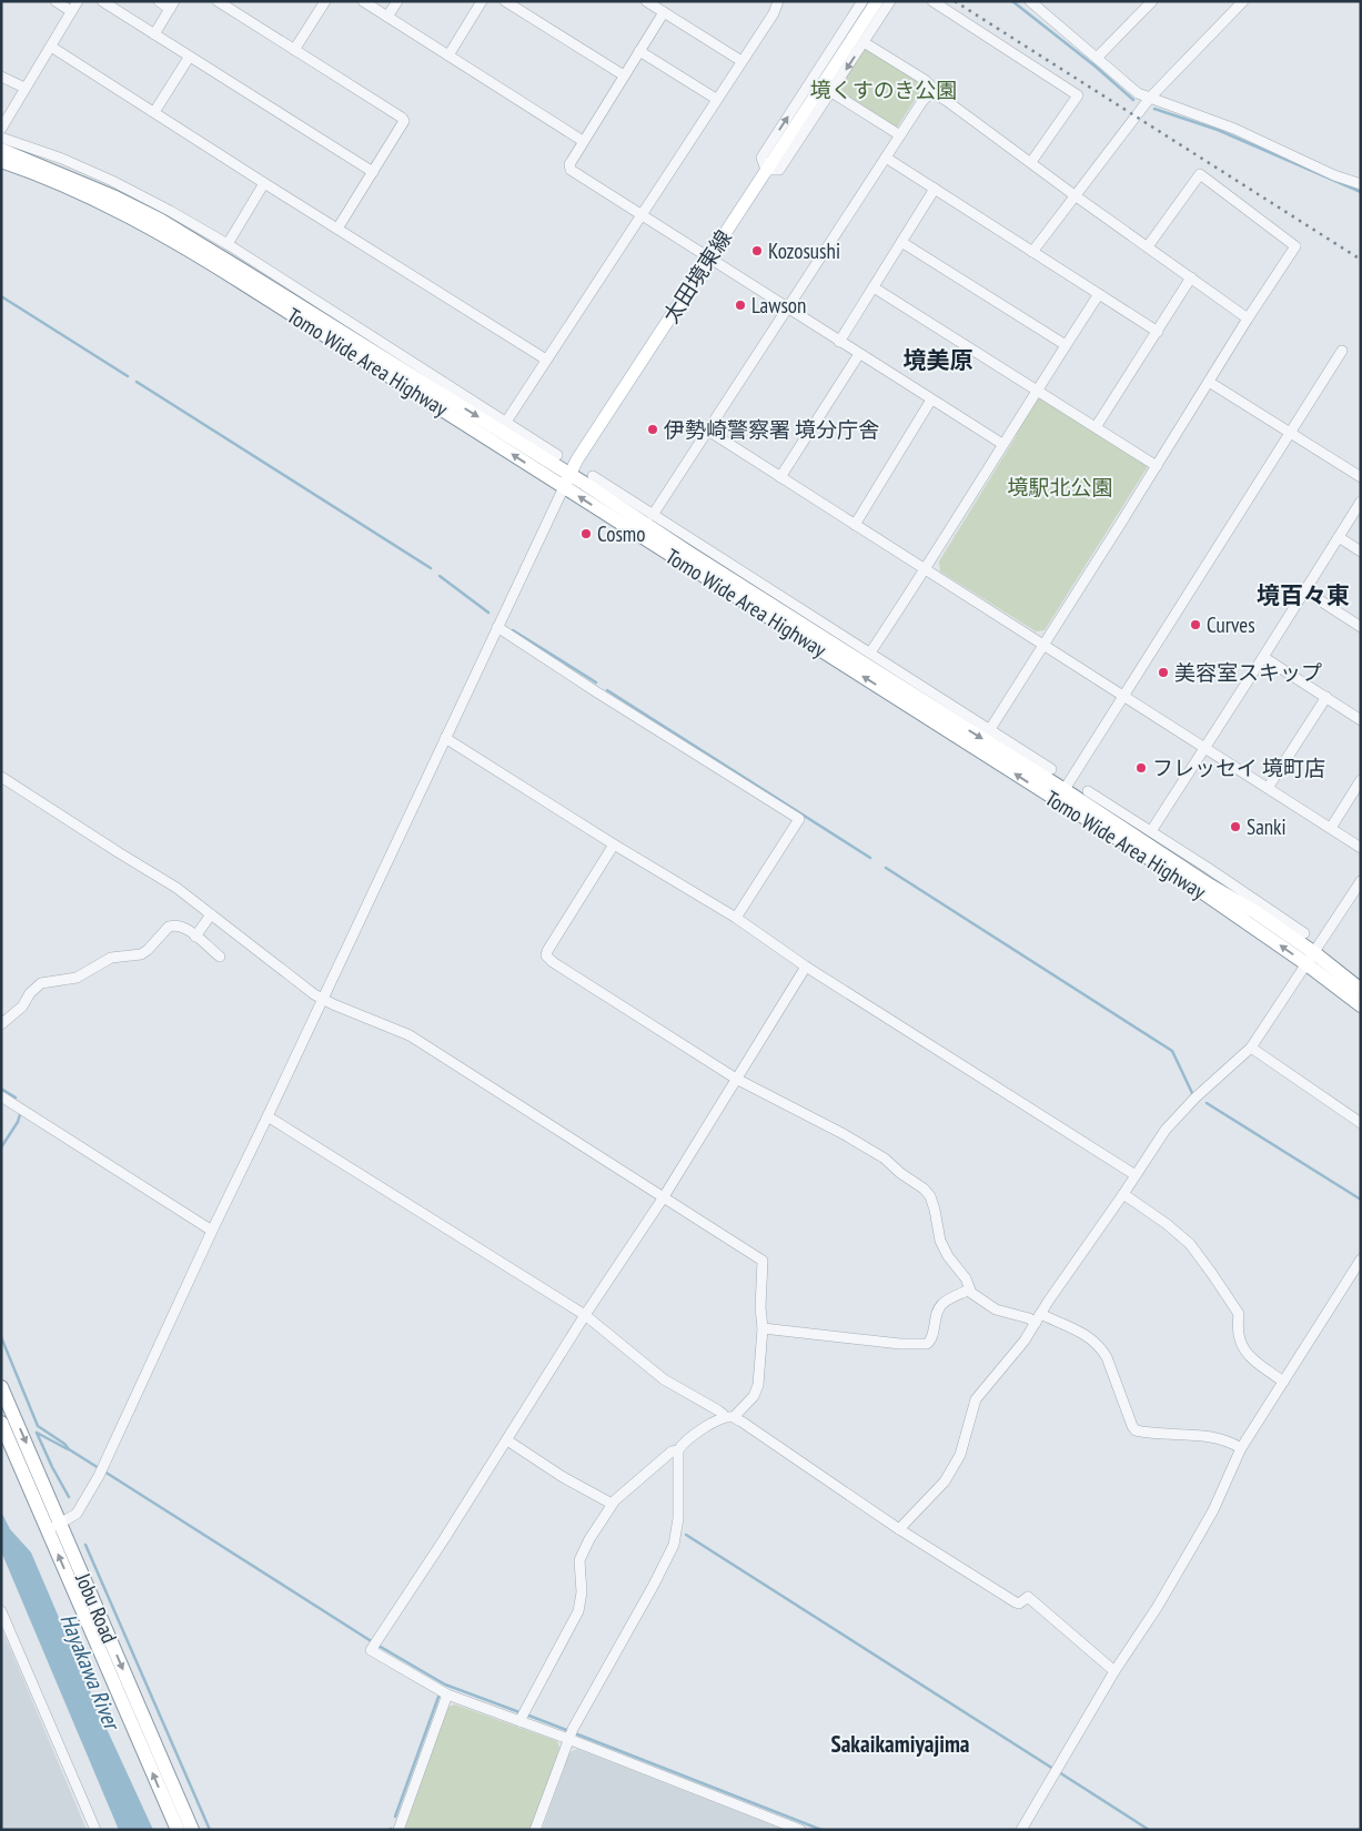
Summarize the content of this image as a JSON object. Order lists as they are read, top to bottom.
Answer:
{
  "streets": {
    "highway": ["Tomo Wide Area Highway", "Jobu Road"],
    "main road": ["太田境東線"]
  },
  "crossings": [
    ["太田境東線", "Tomo Wide Area Highway"]
  ],
  "districts": ["境美原", "境百々東", "Sakaikamiyajima"],
  "water": ["Hayakawa River"],
  "parks": ["境くすのき公園", "境駅北公園"],
  "places": [
    "Kozosushi",
    "Lawson",
    "伊勢崎警察署 境分庁舎",
    "Cosmo",
    "Curves",
    "美容室スキップ",
    "フレッセイ 境町店",
    "Sanki"
  ]
}
